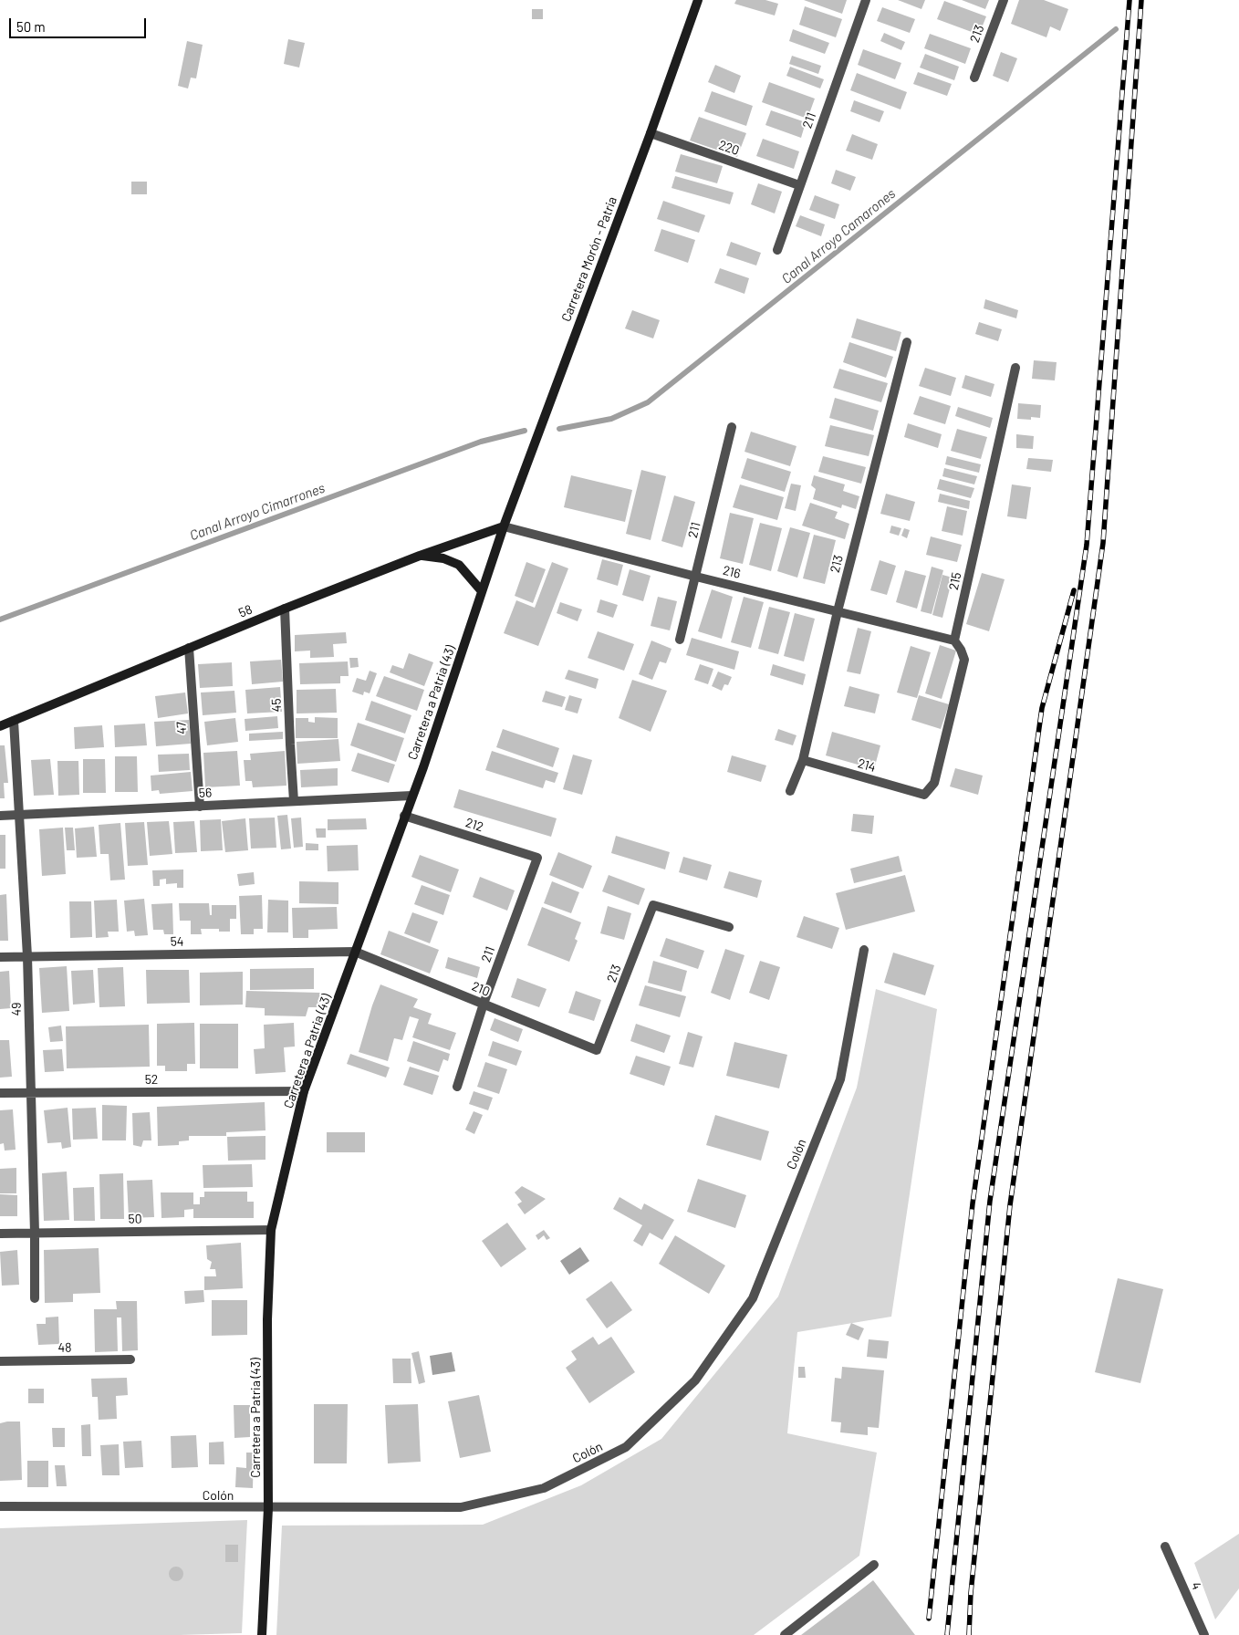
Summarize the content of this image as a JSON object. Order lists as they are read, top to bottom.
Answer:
{
  "streets": {
    "street": [
      "213",
      "211",
      "220",
      "Carretera Morón - Patria",
      "216",
      "215",
      "58",
      "Carretera a Patria (43)",
      "45",
      "47",
      "214",
      "56",
      "212",
      "54",
      "210",
      "49",
      "52",
      "Colón",
      "50",
      "48",
      "4"
    ]
  },
  "crossings": [
    ["213", "216"],
    ["213", "214"],
    ["213", "210"],
    ["211", "220"],
    ["211", "216"],
    ["211", "212"],
    ["211", "210"],
    ["220", "Carretera Morón - Patria"],
    ["Carretera Morón - Patria", "216"],
    ["Carretera Morón - Patria", "58"],
    ["Carretera Morón - Patria", "Carretera a Patria (43)"],
    ["216", "215"],
    ["216", "58"],
    ["216", "Carretera a Patria (43)"],
    ["216", "214"],
    ["215", "214"],
    ["58", "Carretera a Patria (43)"],
    ["58", "45"],
    ["58", "47"],
    ["58", "49"],
    ["Carretera a Patria (43)", "56"],
    ["Carretera a Patria (43)", "212"],
    ["Carretera a Patria (43)", "54"],
    ["Carretera a Patria (43)", "210"],
    ["Carretera a Patria (43)", "52"],
    ["Carretera a Patria (43)", "Colón"],
    ["Carretera a Patria (43)", "50"],
    ["45", "56"],
    ["47", "56"],
    ["56", "49"],
    ["54", "210"],
    ["54", "49"],
    ["49", "52"],
    ["49", "50"]
  ],
  "water": ["Canal Arroyo Camarones", "Canal Arroyo Cimarrones"],
  "scale_bar": "50 m"
}
